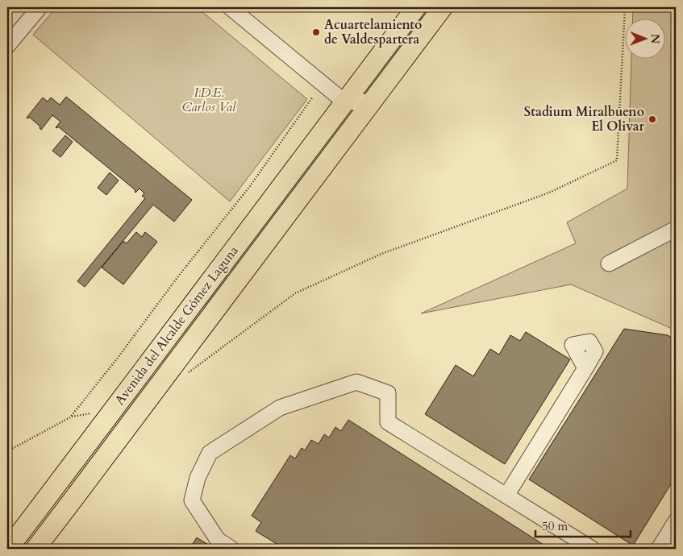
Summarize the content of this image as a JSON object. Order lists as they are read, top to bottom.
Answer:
{
  "streets": {
    "main road": ["Avenida del Alcalde Gómez Laguna"]
  },
  "parks": ["I.D.E. Carlos Val"],
  "places": ["Acuartelamiento de Valdespartera", "Stadium Miralbueno El Olivar"],
  "scale_bar": "50 m",
  "north": "right"
}
